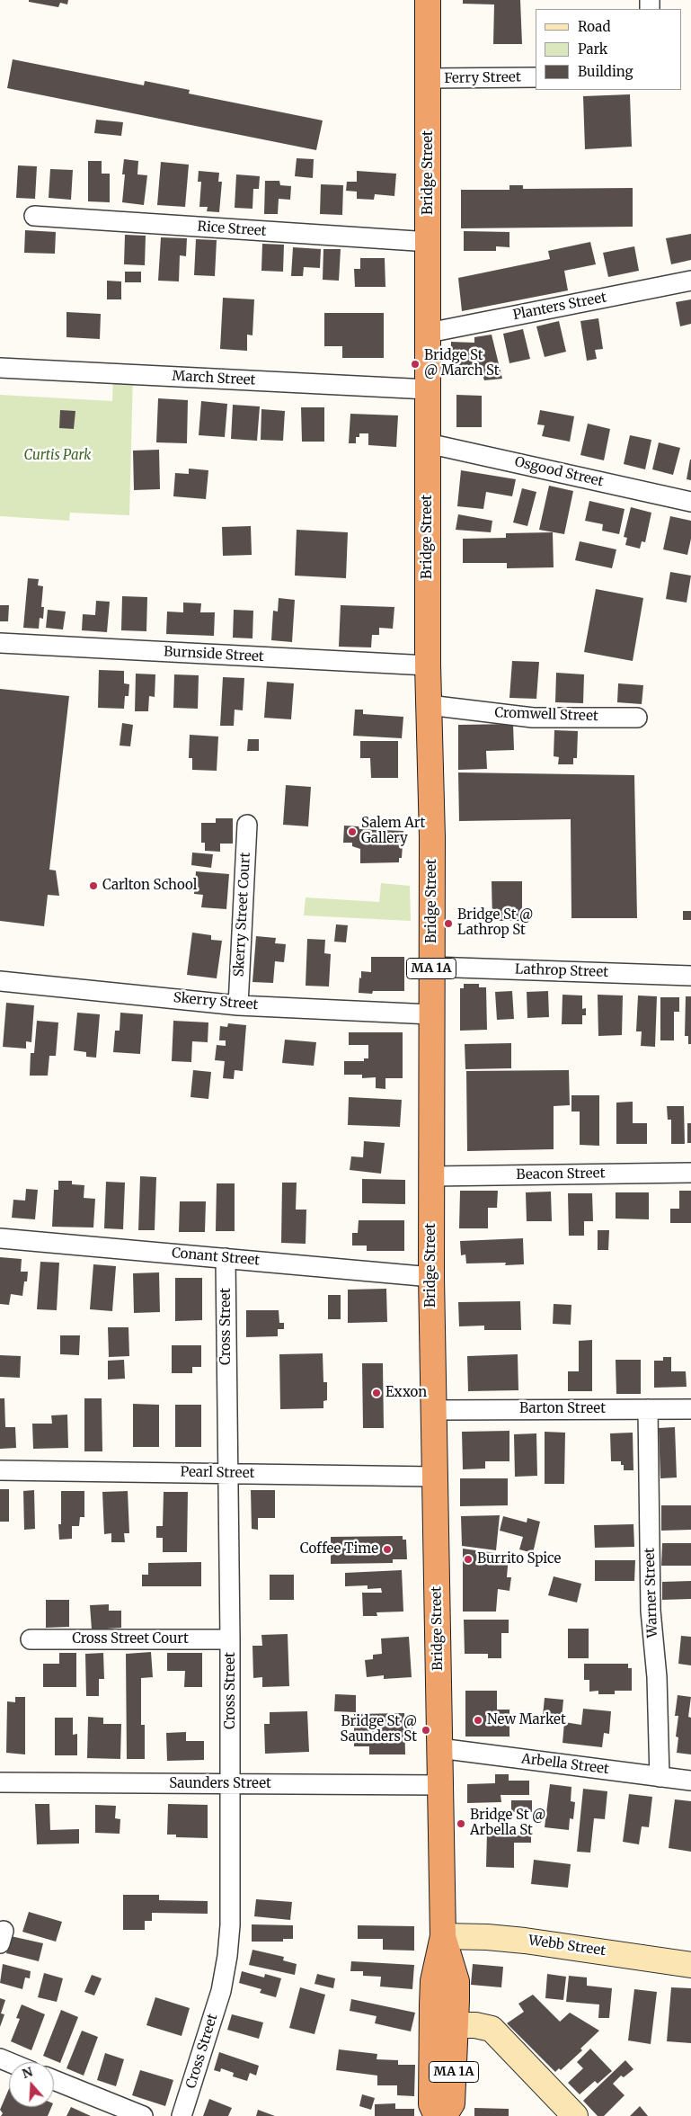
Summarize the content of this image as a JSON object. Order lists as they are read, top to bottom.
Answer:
{
  "streets": {
    "highway": ["Bridge Street", "MA 1A"],
    "main road": ["Webb Street"],
    "street": [
      "Ferry Street",
      "Rice Street",
      "Planters Street",
      "March Street",
      "Osgood Street",
      "Burnside Street",
      "Cromwell Street",
      "Skerry Street Court",
      "Lathrop Street",
      "Skerry Street",
      "Beacon Street",
      "Conant Street",
      "Cross Street",
      "Barton Street",
      "Pearl Street",
      "Warner Street",
      "Cross Street Court",
      "Arbella Street",
      "Saunders Street"
    ]
  },
  "crossings": [
    ["Ferry Street", "Bridge Street"],
    ["Bridge Street", "Rice Street"],
    ["Bridge Street", "Planters Street"],
    ["Bridge Street", "March Street"],
    ["Bridge Street", "Osgood Street"],
    ["Bridge Street", "Burnside Street"],
    ["Bridge Street", "Cromwell Street"],
    ["Bridge Street", "Lathrop Street"],
    ["Bridge Street", "Skerry Street"],
    ["Bridge Street", "Beacon Street"],
    ["Bridge Street", "Conant Street"],
    ["Bridge Street", "Barton Street"],
    ["Bridge Street", "Pearl Street"],
    ["Bridge Street", "Arbella Street"],
    ["Bridge Street", "Saunders Street"],
    ["Bridge Street", "Webb Street"],
    ["Skerry Street Court", "Skerry Street"],
    ["Conant Street", "Cross Street"],
    ["Cross Street", "Pearl Street"],
    ["Cross Street", "Cross Street Court"],
    ["Cross Street", "Saunders Street"],
    ["Barton Street", "Warner Street"],
    ["Warner Street", "Arbella Street"]
  ],
  "parks": ["Curtis Park"],
  "places": [
    "Bridge St @ March St",
    "Salem Art Gallery",
    "Carlton School",
    "Bridge St @ Lathrop St",
    "Exxon",
    "Coffee Time",
    "Burrito Spice",
    "New Market",
    "Bridge St @ Saunders St",
    "Bridge St @ Arbella St"
  ],
  "legend": ["Road", "Park", "Building"],
  "north": "top"
}
